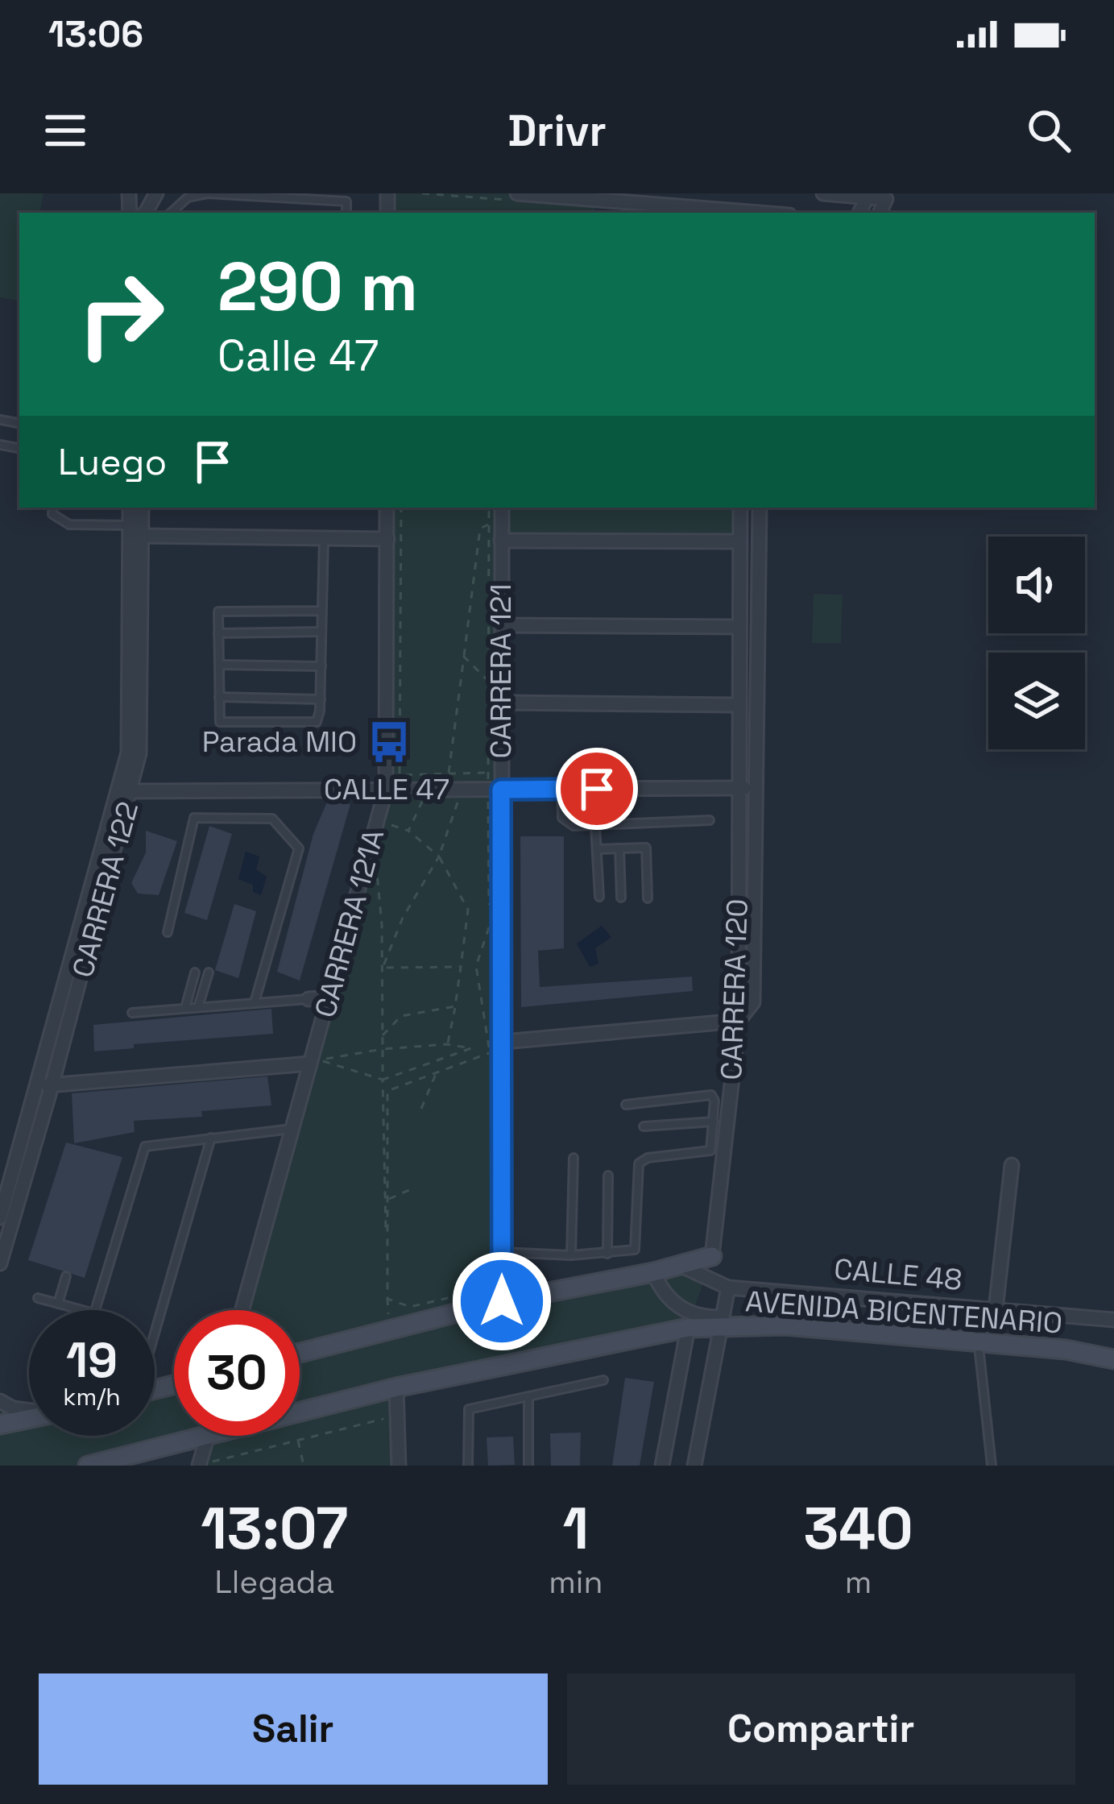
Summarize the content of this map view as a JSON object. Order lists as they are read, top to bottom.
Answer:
{
  "streets": {
    "main road": ["AVENIDA BICENTENARIO"],
    "street": [
      "CARRERA 121",
      "CALLE 47",
      "CARRERA 122",
      "CARRERA 121A",
      "CARRERA 120",
      "CALLE 48"
    ]
  },
  "crossings": [
    ["CARRERA 121", "CALLE 47"],
    ["CALLE 47", "CARRERA 122"],
    ["CALLE 47", "CARRERA 121A"],
    ["CALLE 47", "CARRERA 120"]
  ],
  "places": {
    "bus stop": ["Parada MIO"]
  },
  "page": {
    "status": "13:06",
    "header": "Drivr",
    "turn": ["290 m", "Calle 47"],
    "then": "Luego",
    "speed": "19 km/h",
    "limit": "30",
    "eta": [
      "13:07",
      "Llegada",
      "1",
      "min",
      "340",
      "m"
    ],
    "buttons": ["Salir", "Compartir"]
  }
}
